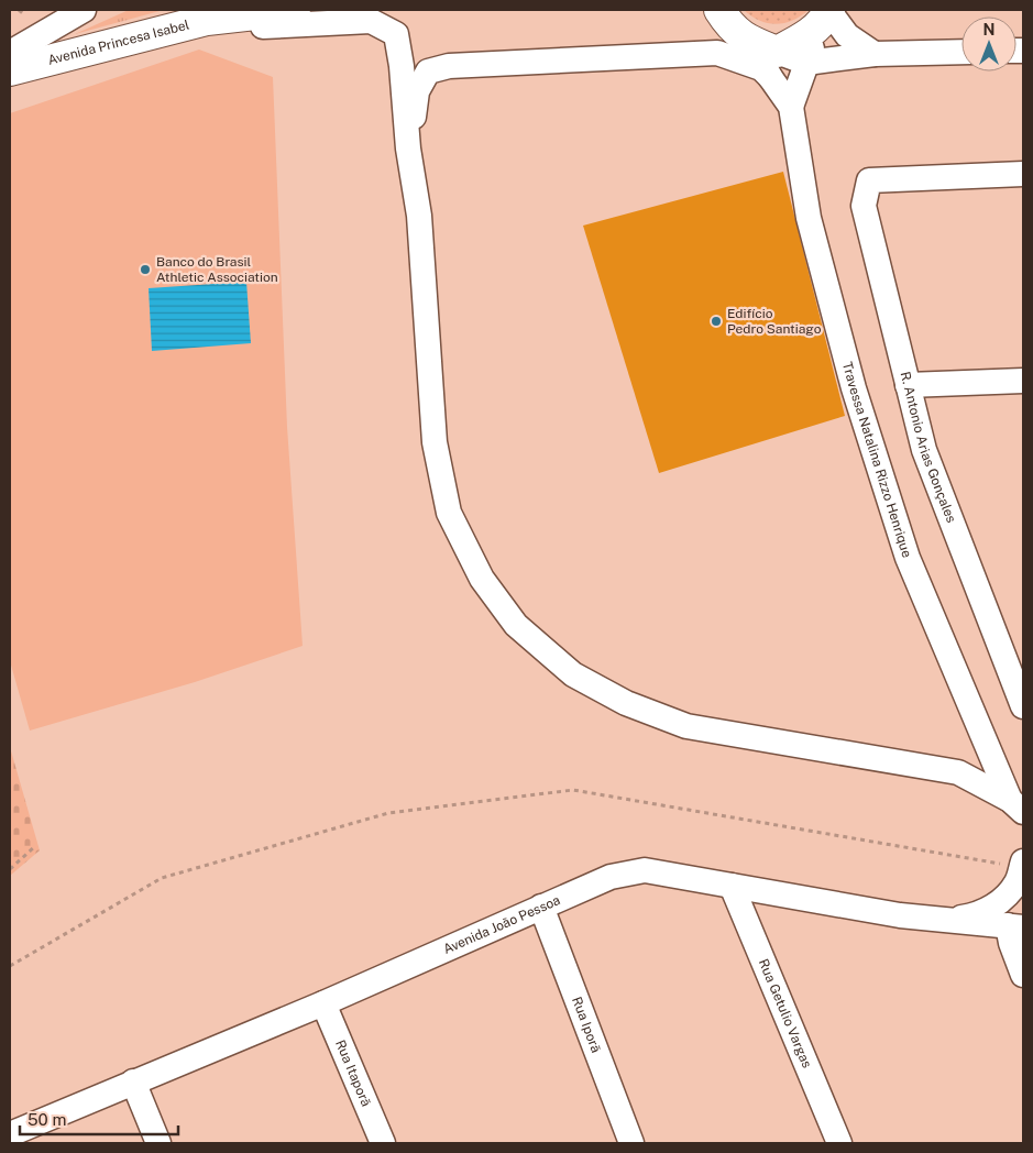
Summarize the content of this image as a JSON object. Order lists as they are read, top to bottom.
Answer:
{
  "streets": {
    "main road": ["Avenida Princesa Isabel"],
    "street": [
      "R. Antonio Arias Gonçales",
      "Travessa Natalina Rizzo Henrique",
      "Avenida João Pessoa",
      "Rua Getulio Vargas",
      "Rua Iporã",
      "Rua Itaporã"
    ]
  },
  "crossings": [
    ["Avenida João Pessoa", "Rua Getulio Vargas"],
    ["Avenida João Pessoa", "Rua Iporã"],
    ["Avenida João Pessoa", "Rua Itaporã"]
  ],
  "places": ["Banco do Brasil Athletic Association", "Edifício Pedro Santiago"],
  "scale_bar": "50 m",
  "north": "top"
}
